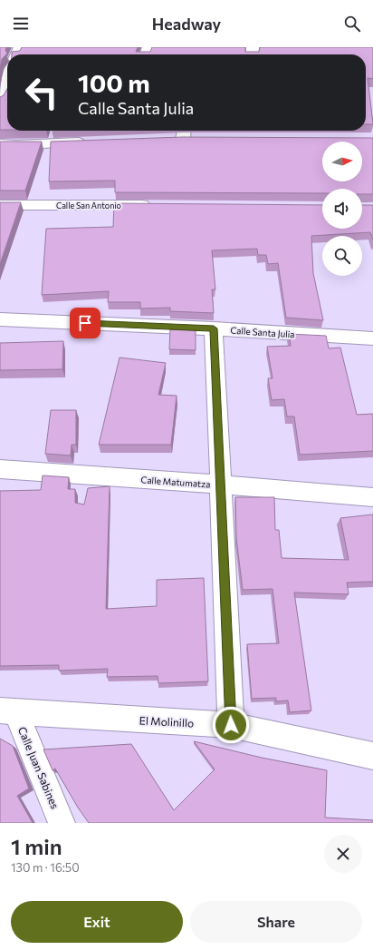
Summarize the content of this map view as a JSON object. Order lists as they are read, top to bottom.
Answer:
{
  "streets": {
    "street": [
      "Calle San Antonio",
      "Calle Santa Julia",
      "Calle Matumatza",
      "El Molinillo",
      "Calle Juan Sabines"
    ]
  },
  "crossings": [
    ["El Molinillo", "Calle Juan Sabines"]
  ],
  "north": "right",
  "page": {
    "header": "Headway",
    "turn": ["100 m", "Calle Santa Julia"],
    "heading": ["1 min", "130 m · 16:50"],
    "buttons": ["Exit", "Share"]
  }
}
